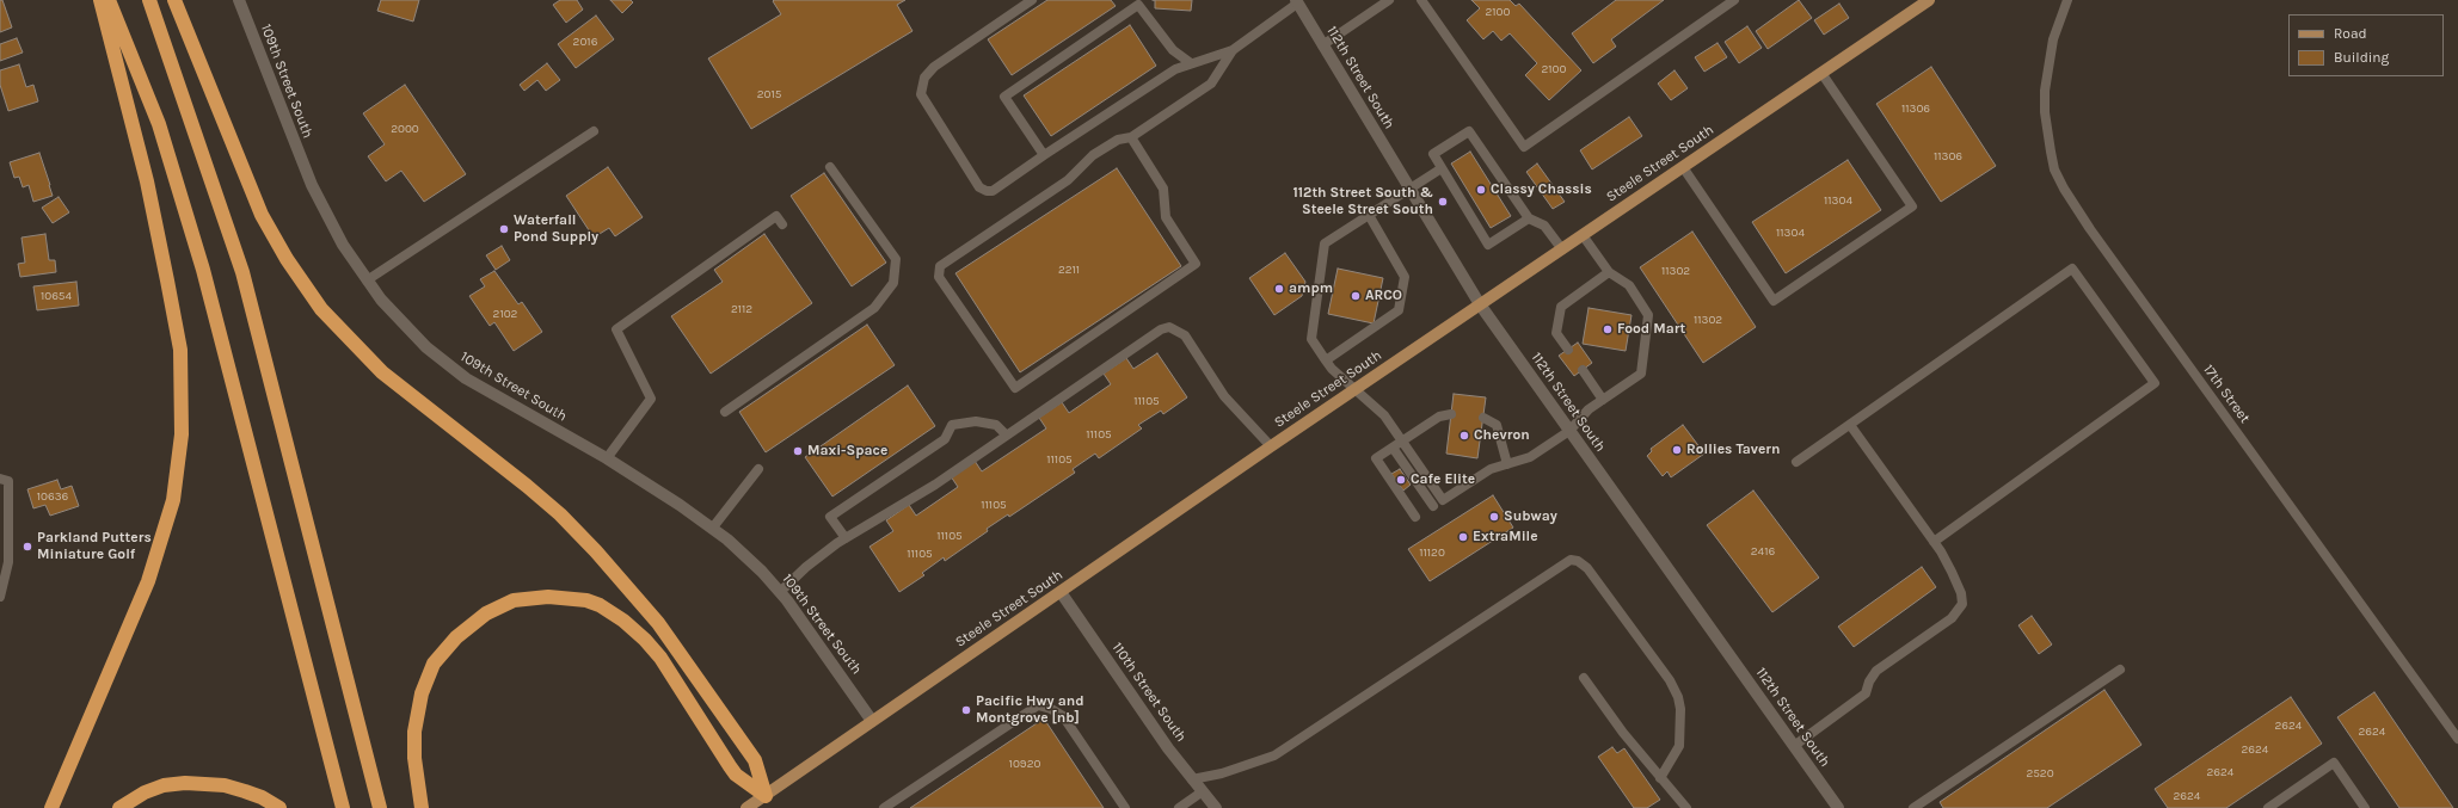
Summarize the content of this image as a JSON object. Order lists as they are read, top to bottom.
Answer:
{
  "streets": {
    "main road": ["Steele Street South"],
    "street": ["112th Street South", "109th Street South", "110th Street South"],
    "lane": ["17th Street"]
  },
  "crossings": [
    ["112th Street South", "Steele Street South"],
    ["109th Street South", "Steele Street South"],
    ["Steele Street South", "110th Street South"]
  ],
  "places": [
    "Classy Chassis",
    "112th Street South & Steele Street South",
    "Waterfall Pond Supply",
    "ampm",
    "ARCO",
    "Food Mart",
    "Chevron",
    "Rollies Tavern",
    "Maxi-Space",
    "Cafe Elite",
    "Subway",
    "ExtraMile",
    "Parkland Putters Miniature Golf",
    "Pacific Hwy and Montgrove [nb]"
  ],
  "house_numbers": [
    "2100",
    "2016",
    "2100",
    "2015",
    "11306",
    "2000",
    "11306",
    "11304",
    "11304",
    "2211",
    "11302",
    "10654",
    "2112",
    "2102",
    "11302",
    "11105",
    "11105",
    "11105",
    "10636",
    "11105",
    "11105",
    "2416",
    "11120",
    "11105",
    "2624",
    "2624",
    "2624",
    "10920",
    "2624",
    "2520",
    "2624"
  ],
  "legend": ["Road", "Building"]
}
